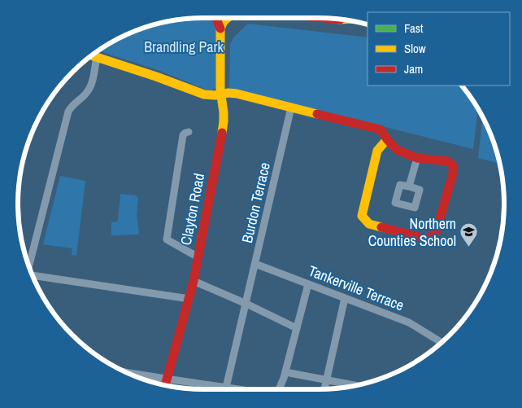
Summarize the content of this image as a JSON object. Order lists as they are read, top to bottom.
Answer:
{
  "streets": {
    "main road": ["Clayton Road"],
    "street": ["Burdon Terrace", "Tankerville Terrace"]
  },
  "crossings": [
    ["Burdon Terrace", "Tankerville Terrace"]
  ],
  "parks": ["Brandling Park"],
  "places": {
    "school or university": ["Northern Counties School"]
  },
  "legend": ["Fast", "Slow", "Jam"]
}
